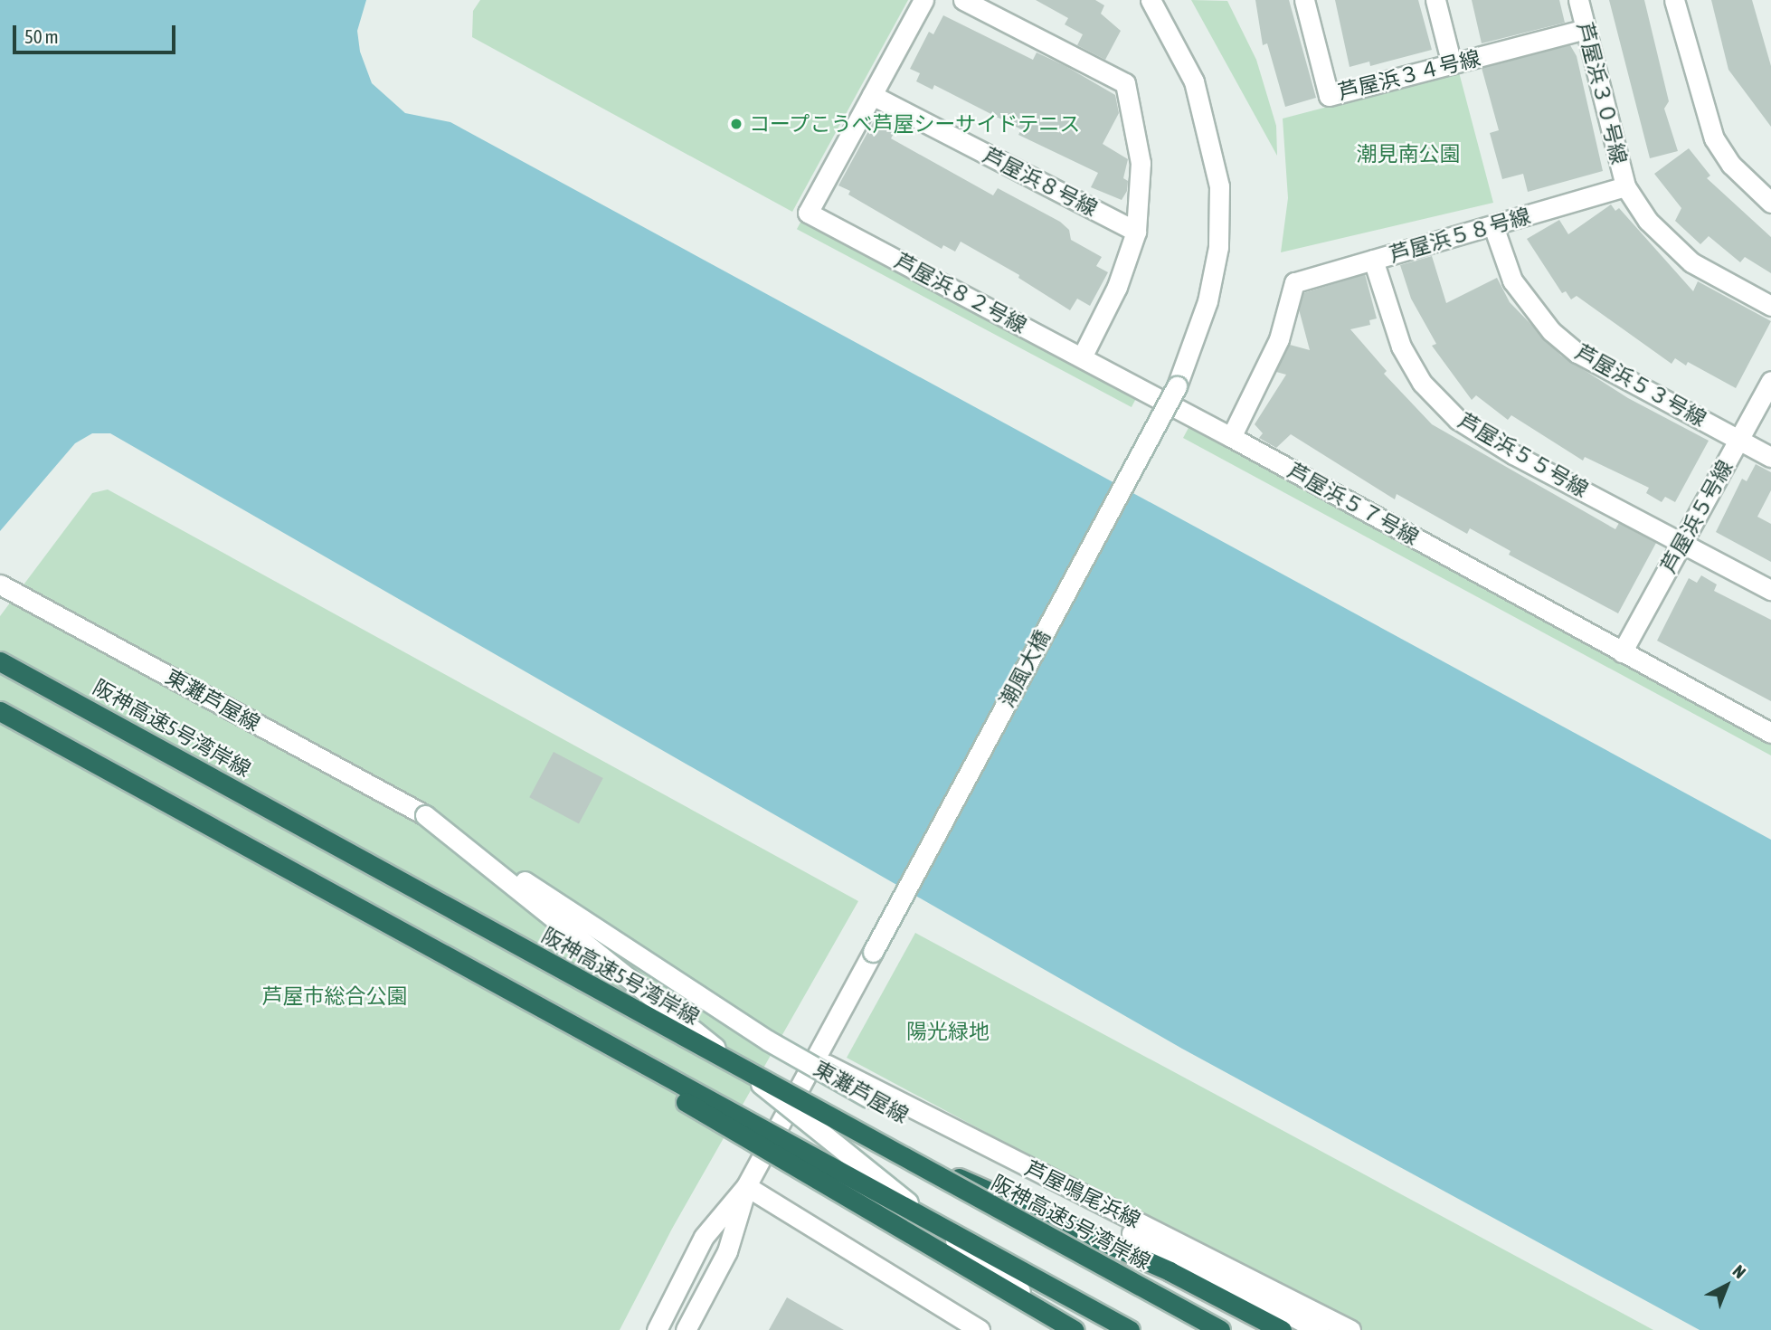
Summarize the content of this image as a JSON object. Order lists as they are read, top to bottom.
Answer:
{
  "streets": {
    "highway": ["阪神高速5号湾岸線"],
    "street": [
      "芦屋浜３４号線",
      "芦屋浜３０号線",
      "芦屋浜８号線",
      "芦屋浜５８号線",
      "芦屋浜８２号線",
      "芦屋浜５３号線",
      "芦屋浜５５号線",
      "芦屋浜５７号線",
      "芦屋浜５号線",
      "潮風大橋",
      "東灘芦屋線",
      "芦屋鳴尾浜線"
    ]
  },
  "crossings": [
    ["芦屋浜３４号線", "芦屋浜３０号線"],
    ["芦屋浜３０号線", "芦屋浜５８号線"],
    ["芦屋浜８号線", "芦屋浜８２号線"],
    ["芦屋浜５８号線", "芦屋浜８２号線"],
    ["芦屋浜５８号線", "芦屋浜５３号線"],
    ["芦屋浜５８号線", "芦屋浜５５号線"],
    ["芦屋浜５８号線", "芦屋浜５７号線"],
    ["芦屋浜８２号線", "芦屋浜５７号線"],
    ["芦屋浜５３号線", "芦屋浜５号線"],
    ["芦屋浜５５号線", "芦屋浜５号線"],
    ["芦屋浜５７号線", "芦屋浜５号線"],
    ["潮風大橋", "芦屋鳴尾浜線"]
  ],
  "parks": ["潮見南公園", "芦屋市総合公園", "陽光緑地"],
  "places": ["コープこうべ芦屋シーサイドテニス"],
  "scale_bar": "50 m",
  "north": "top right"
}
